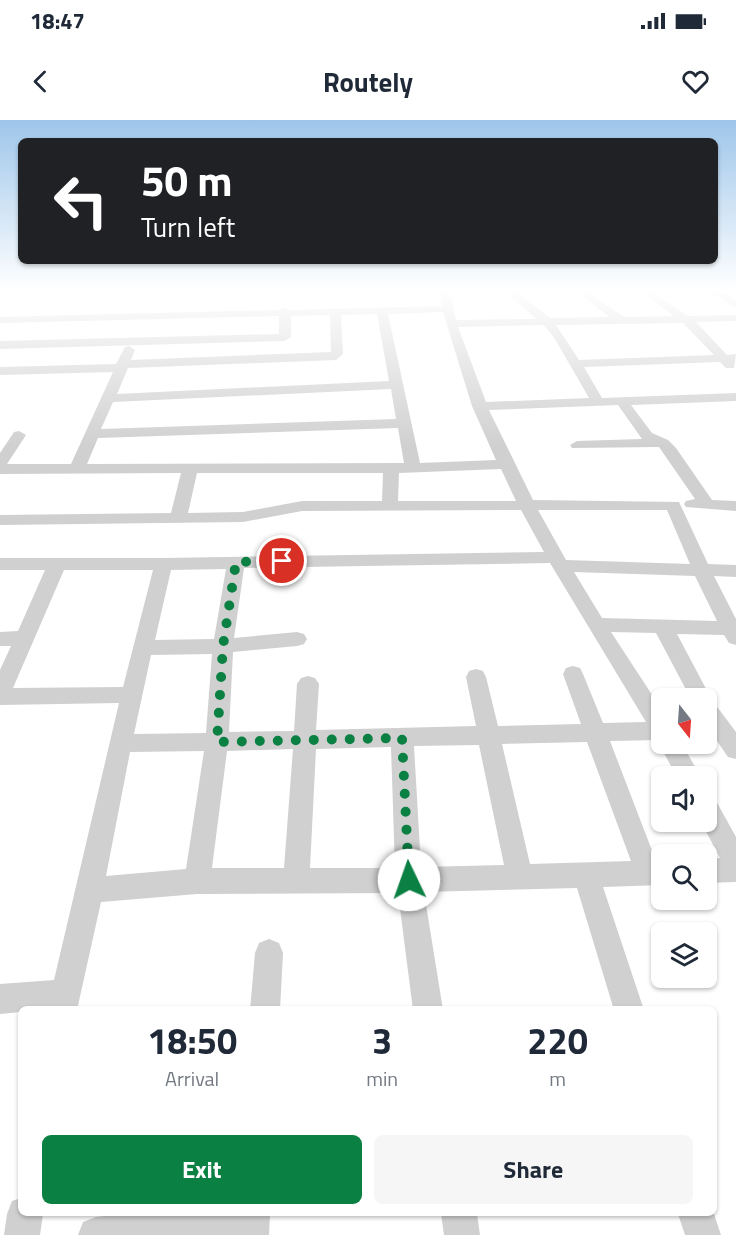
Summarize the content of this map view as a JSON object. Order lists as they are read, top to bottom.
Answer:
{
  "north": "bottom",
  "page": {
    "status": "18:47",
    "header": "Routely",
    "turn": ["50 m", "Turn left"],
    "eta": [
      "18:50",
      "Arrival",
      "3",
      "min",
      "220",
      "m"
    ],
    "buttons": ["Exit", "Share"]
  }
}
